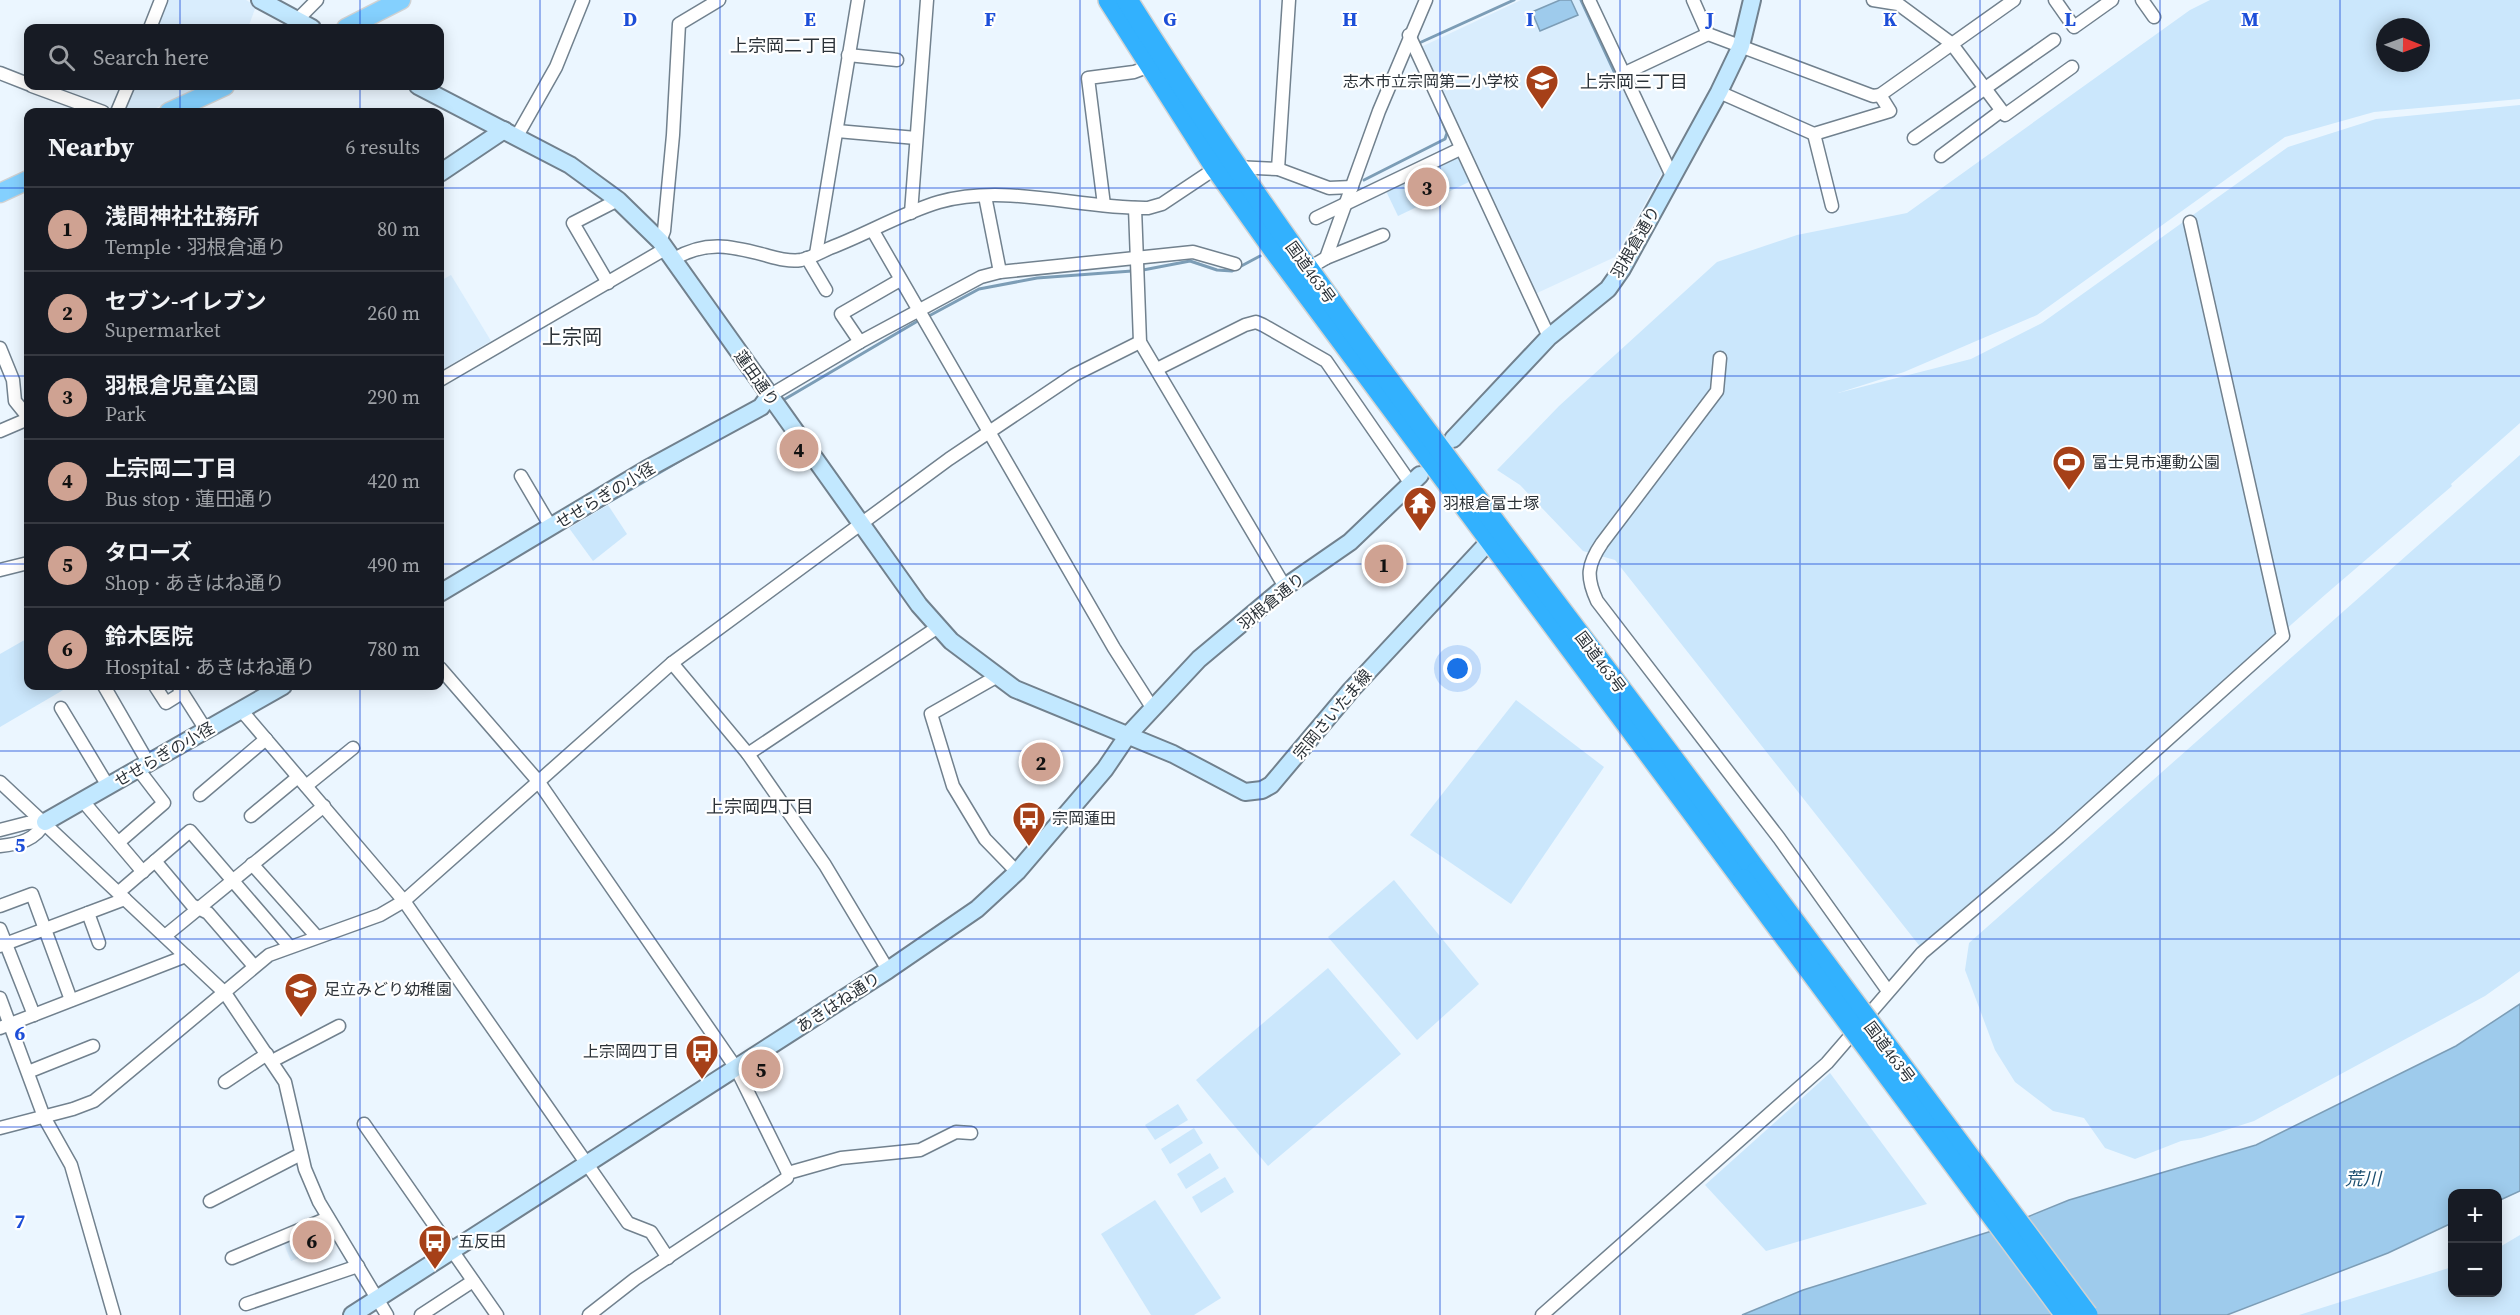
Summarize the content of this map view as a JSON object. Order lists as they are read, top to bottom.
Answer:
{
  "streets": {
    "highway": ["国道463号"],
    "street": [
      "羽根倉通り",
      "蓮田通り",
      "せせらぎの小径",
      "宗岡さいたま線",
      "あきはね通り"
    ]
  },
  "crossings": [
    ["羽根倉通り", "蓮田通り"],
    ["羽根倉通り", "宗岡さいたま線"],
    ["羽根倉通り", "あきはね通り"],
    ["国道463号", "宗岡さいたま線"],
    ["蓮田通り", "せせらぎの小径"],
    ["蓮田通り", "宗岡さいたま線"],
    ["蓮田通り", "あきはね通り"],
    ["宗岡さいたま線", "あきはね通り"]
  ],
  "districts": [
    "上宗岡二丁目",
    "上宗岡三丁目",
    "上宗岡",
    "上宗岡四丁目"
  ],
  "water": ["荒川"],
  "places": {
    "school or university": ["志木市立宗岡第二小学校", "足立みどり幼稚園"],
    "sports": ["富士見市運動公園"],
    "temple": ["羽根倉富士塚"],
    "bus stop": ["宗岡蓮田", "上宗岡四丁目", "五反田"]
  },
  "north": "right",
  "page": {
    "search": "Search here",
    "heading": ["Nearby", "6 results"],
    "pins": [
      "3",
      "4",
      "1",
      "2",
      "5",
      "6"
    ],
    "list": [
      {
        "mark": "1",
        "name": "浅間神社社務所",
        "note": "Temple · 羽根倉通り",
        "value": "80 m"
      },
      {
        "mark": "2",
        "name": "セブン-イレブン",
        "note": "Supermarket",
        "value": "260 m"
      },
      {
        "mark": "3",
        "name": "羽根倉児童公園",
        "note": "Park",
        "value": "290 m"
      },
      {
        "mark": "4",
        "name": "上宗岡二丁目",
        "note": "Bus stop · 蓮田通り",
        "value": "420 m"
      },
      {
        "mark": "5",
        "name": "タローズ",
        "note": "Shop · あきはね通り",
        "value": "490 m"
      },
      {
        "mark": "6",
        "name": "鈴木医院",
        "note": "Hospital · あきはね通り",
        "value": "780 m"
      }
    ],
    "map_buttons": ["+", "−"]
  },
  "grid": {
    "columns": [
      "D",
      "E",
      "F",
      "G",
      "H",
      "I",
      "J",
      "K",
      "L",
      "M"
    ],
    "rows": ["5", "6", "7"]
  }
}
